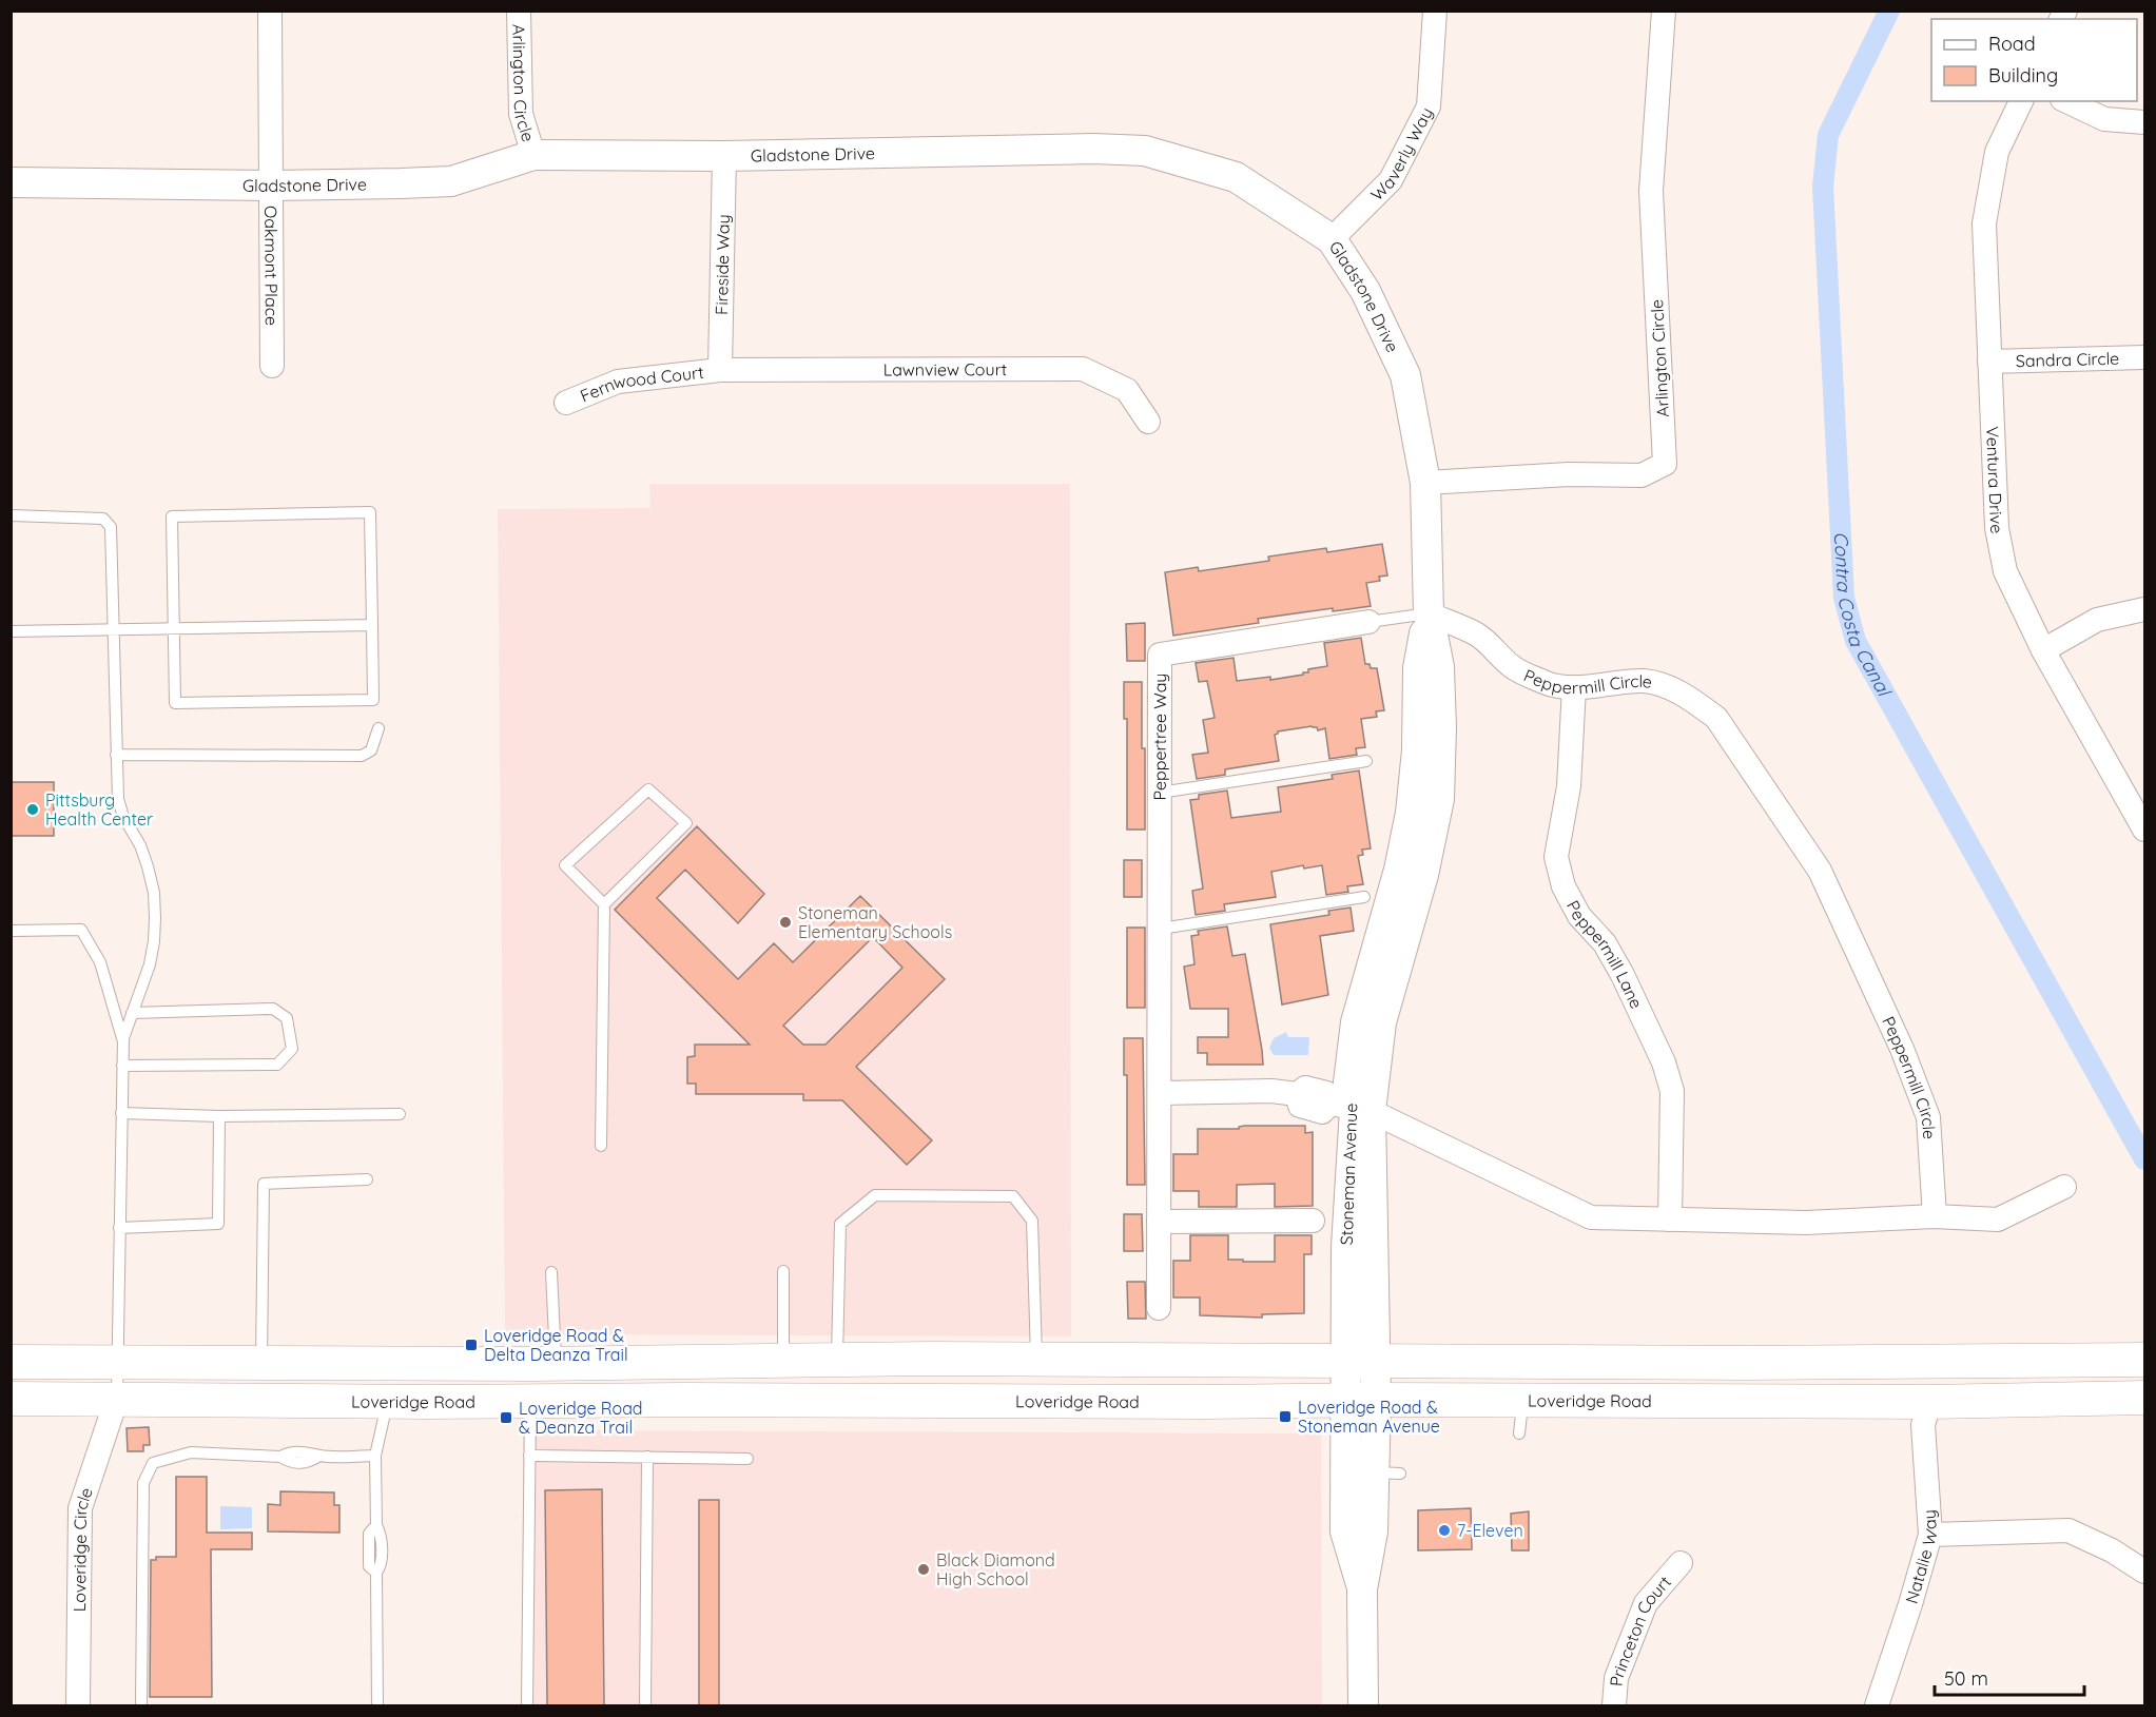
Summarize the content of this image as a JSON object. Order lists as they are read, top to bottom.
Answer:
{
  "streets": {
    "main road": ["Loveridge Road"],
    "street": [
      "Arlington Circle",
      "Waverly Way",
      "Gladstone Drive",
      "Fireside Way",
      "Oakmont Place",
      "Sandra Circle",
      "Lawnview Court",
      "Fernwood Court",
      "Ventura Drive",
      "Peppermill Circle",
      "Peppertree Way",
      "Peppermill Lane",
      "Stoneman Avenue",
      "Loveridge Circle",
      "Natalie Way",
      "Princeton Court"
    ]
  },
  "crossings": [
    ["Arlington Circle", "Gladstone Drive"],
    ["Arlington Circle", "Stoneman Avenue"],
    ["Waverly Way", "Gladstone Drive"],
    ["Gladstone Drive", "Fireside Way"],
    ["Gladstone Drive", "Oakmont Place"],
    ["Gladstone Drive", "Stoneman Avenue"],
    ["Fireside Way", "Lawnview Court"],
    ["Fireside Way", "Fernwood Court"],
    ["Sandra Circle", "Ventura Drive"],
    ["Lawnview Court", "Fernwood Court"],
    ["Peppermill Circle", "Peppertree Way"],
    ["Peppermill Circle", "Peppermill Lane"],
    ["Peppermill Circle", "Stoneman Avenue"],
    ["Peppertree Way", "Stoneman Avenue"],
    ["Stoneman Avenue", "Loveridge Road"],
    ["Loveridge Road", "Loveridge Circle"],
    ["Loveridge Road", "Natalie Way"]
  ],
  "water": ["Contra Costa Canal"],
  "places": {
    "other": [
      "Pittsburg Health Center",
      "Stoneman Elementary Schools",
      "7-Eleven",
      "Black Diamond High School"
    ],
    "transit": ["Loveridge Road & Delta Deanza Trail", "Loveridge Road & Stoneman Avenue", "Loveridge Road & Deanza Trail"]
  },
  "legend": ["Road", "Building"],
  "scale_bar": "50 m"
}
